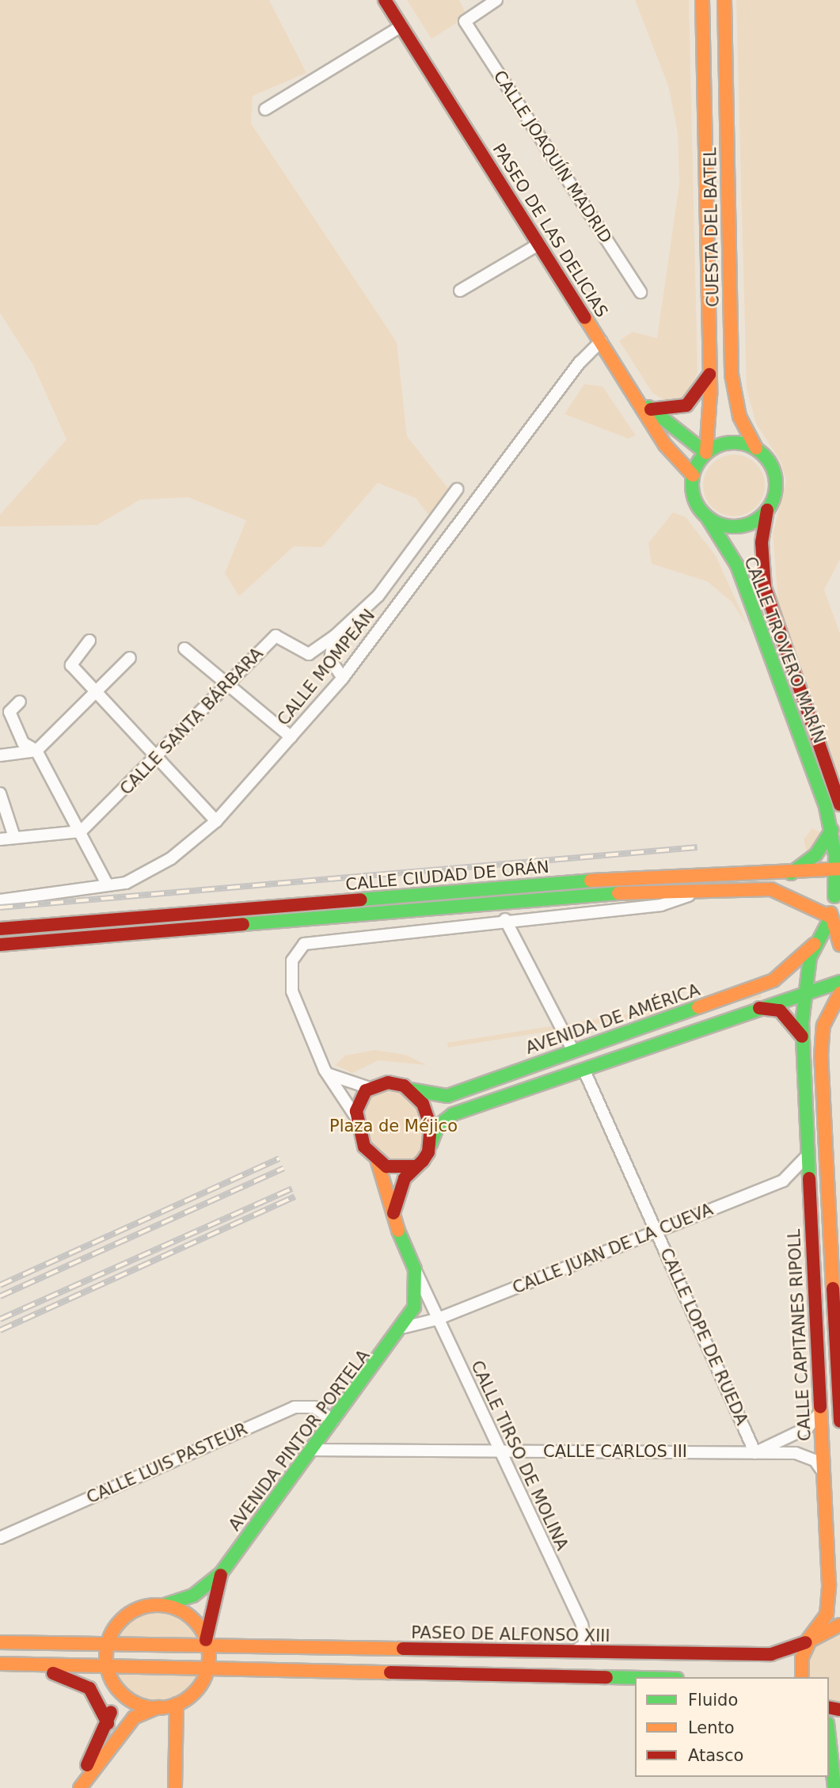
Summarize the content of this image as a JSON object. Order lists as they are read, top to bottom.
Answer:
{
  "streets": {
    "main road": [
      "CUESTA DEL BATEL",
      "PASEO DE LAS DELICIAS",
      "CALLE TROVERO MARÍN",
      "CALLE CIUDAD DE ORÁN",
      "AVENIDA DE AMÉRICA",
      "CALLE CAPITANES RIPOLL",
      "AVENIDA PINTOR PORTELA",
      "CALLE TIRSO DE MOLINA",
      "PASEO DE ALFONSO XIII"
    ],
    "street": [
      "CALLE JOAQUÍN MADRID",
      "CALLE MOMPEÁN",
      "CALLE SANTA BÁRBARA",
      "CALLE JUAN DE LA CUEVA",
      "CALLE LOPE DE RUEDA",
      "CALLE CARLOS III",
      "CALLE LUIS PASTEUR"
    ]
  },
  "crossings": [
    ["CUESTA DEL BATEL", "PASEO DE LAS DELICIAS"],
    ["CUESTA DEL BATEL", "CALLE TROVERO MARÍN"],
    ["PASEO DE LAS DELICIAS", "CALLE TROVERO MARÍN"],
    ["PASEO DE LAS DELICIAS", "CALLE MOMPEÁN"],
    ["AVENIDA DE AMÉRICA", "CALLE CAPITANES RIPOLL"],
    ["AVENIDA DE AMÉRICA", "CALLE TIRSO DE MOLINA"],
    ["CALLE JUAN DE LA CUEVA", "CALLE CAPITANES RIPOLL"],
    ["CALLE JUAN DE LA CUEVA", "CALLE LOPE DE RUEDA"],
    ["CALLE JUAN DE LA CUEVA", "AVENIDA PINTOR PORTELA"],
    ["CALLE JUAN DE LA CUEVA", "CALLE TIRSO DE MOLINA"],
    ["CALLE CAPITANES RIPOLL", "CALLE CARLOS III"],
    ["CALLE CAPITANES RIPOLL", "PASEO DE ALFONSO XIII"],
    ["CALLE LOPE DE RUEDA", "CALLE CARLOS III"],
    ["AVENIDA PINTOR PORTELA", "CALLE CARLOS III"],
    ["AVENIDA PINTOR PORTELA", "CALLE TIRSO DE MOLINA"],
    ["AVENIDA PINTOR PORTELA", "CALLE LUIS PASTEUR"],
    ["AVENIDA PINTOR PORTELA", "PASEO DE ALFONSO XIII"],
    ["CALLE CARLOS III", "CALLE TIRSO DE MOLINA"],
    ["CALLE TIRSO DE MOLINA", "PASEO DE ALFONSO XIII"]
  ],
  "parks": ["Plaza de Méjico"],
  "legend": ["Fluido", "Lento", "Atasco"]
}
